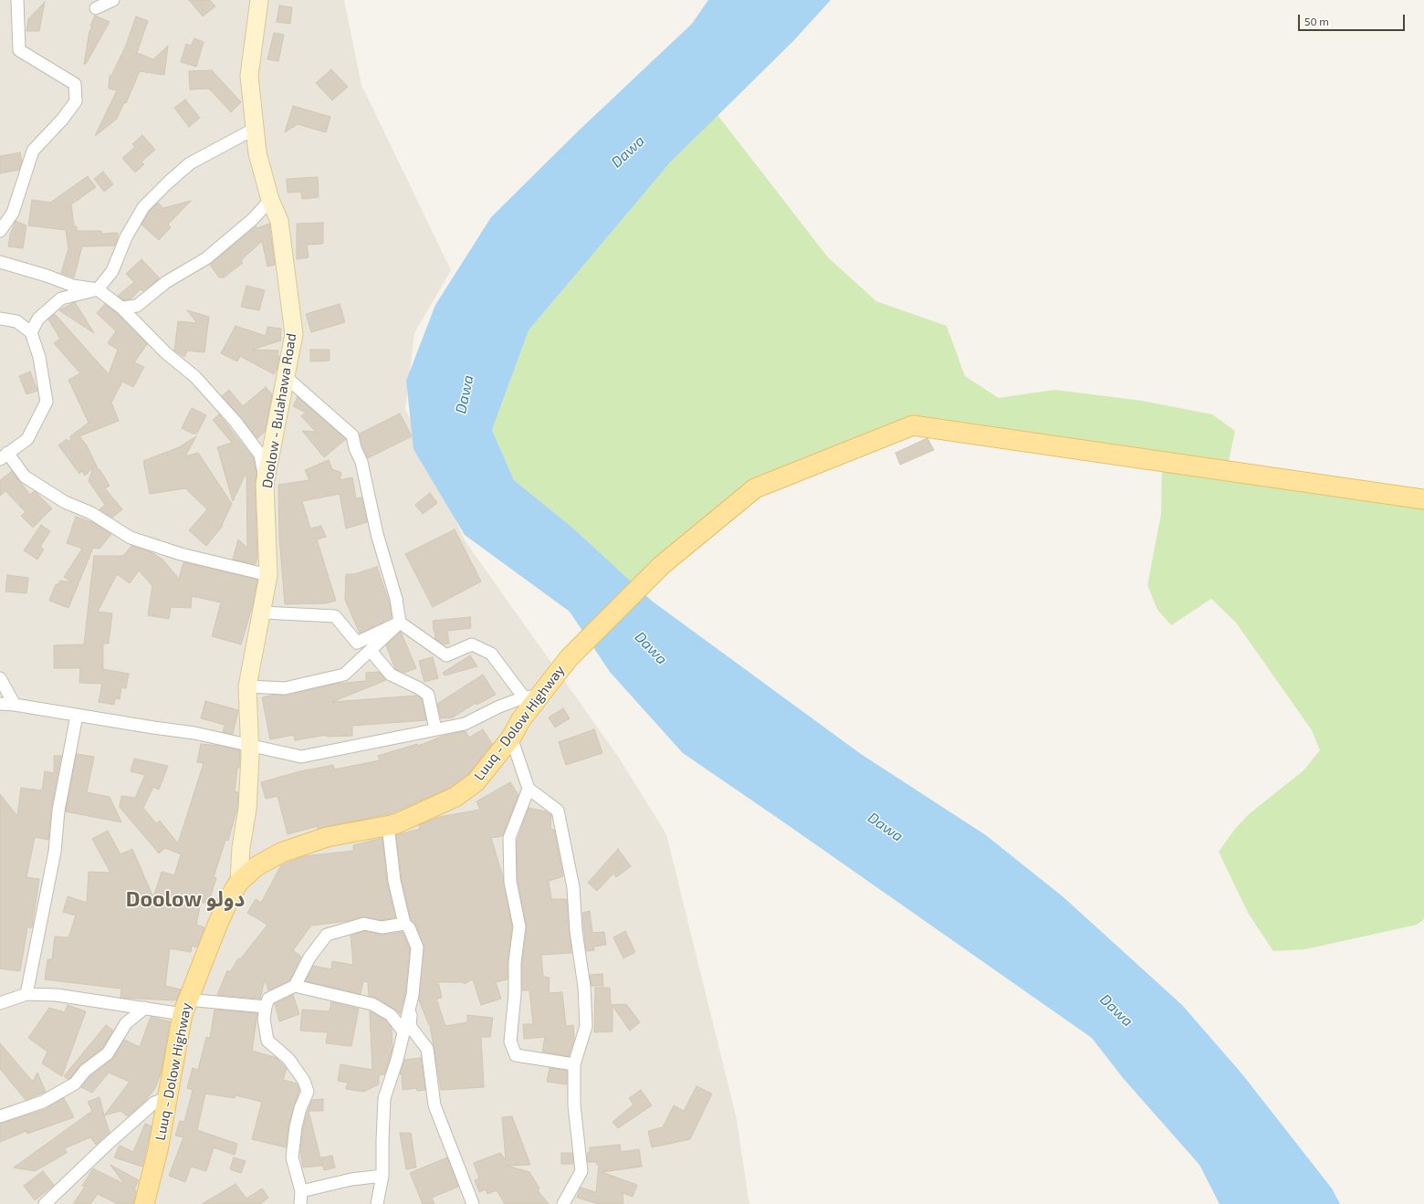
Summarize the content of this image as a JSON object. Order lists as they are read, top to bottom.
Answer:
{
  "streets": {
    "main road": ["Doolow - Bulahawa Road", "Luuq - Dolow Highway"]
  },
  "crossings": [
    ["Doolow - Bulahawa Road", "Luuq - Dolow Highway"]
  ],
  "districts": ["Doolow دولو"],
  "water": ["Dawa"],
  "scale_bar": "50 m"
}
